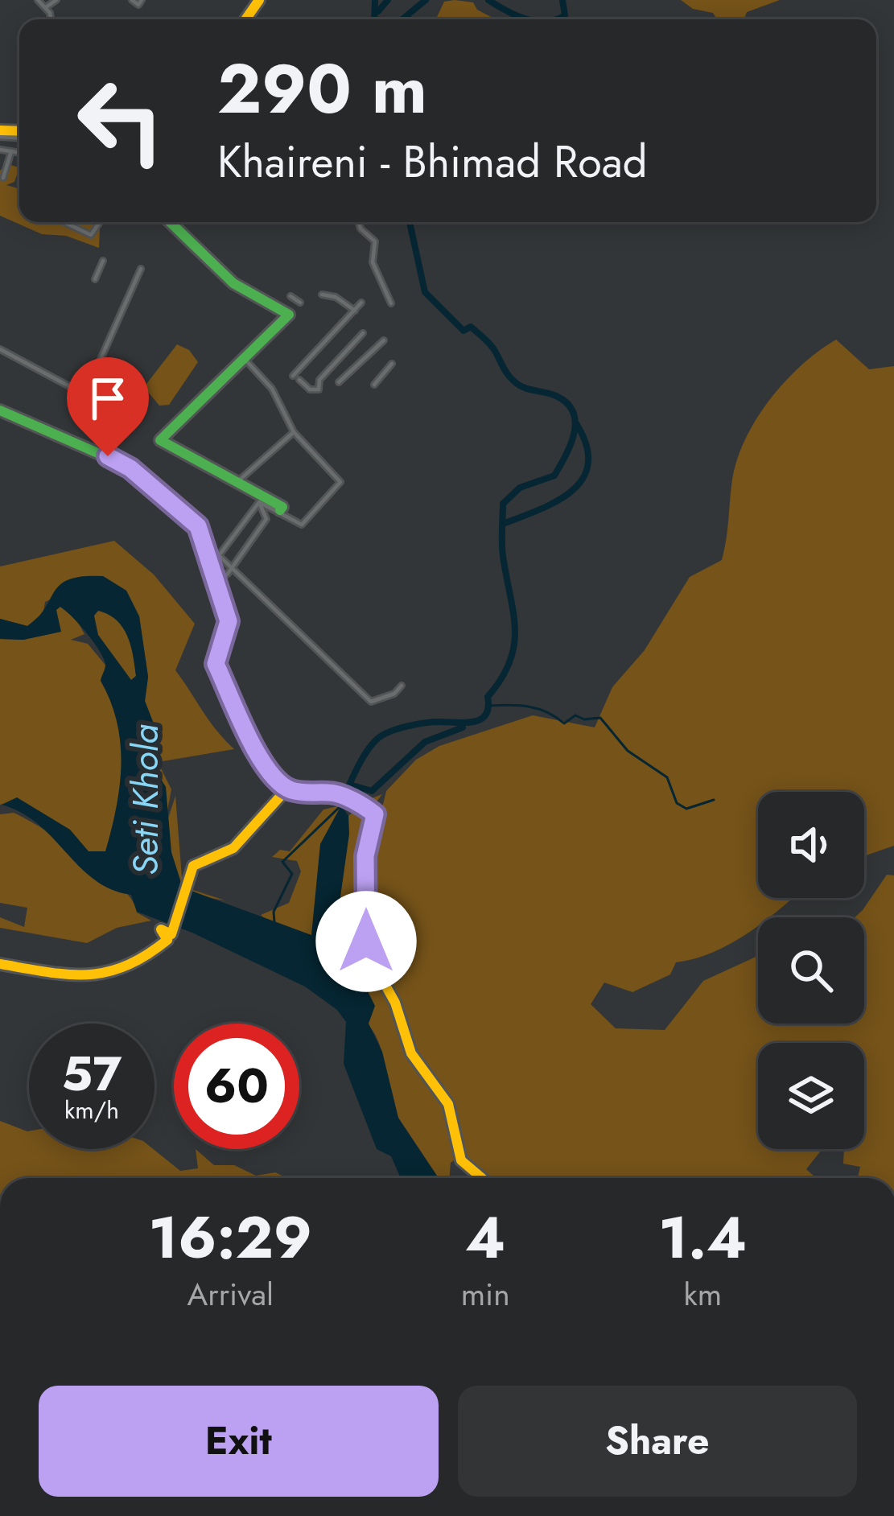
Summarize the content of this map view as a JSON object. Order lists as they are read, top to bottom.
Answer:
{
  "water": ["Seti Khola"],
  "page": {
    "turn": ["290 m", "Khaireni - Bhimad Road"],
    "speed": "57 km/h",
    "limit": "60",
    "eta": [
      "16:29",
      "Arrival",
      "4",
      "min",
      "1.4",
      "km"
    ],
    "buttons": ["Exit", "Share"]
  }
}
